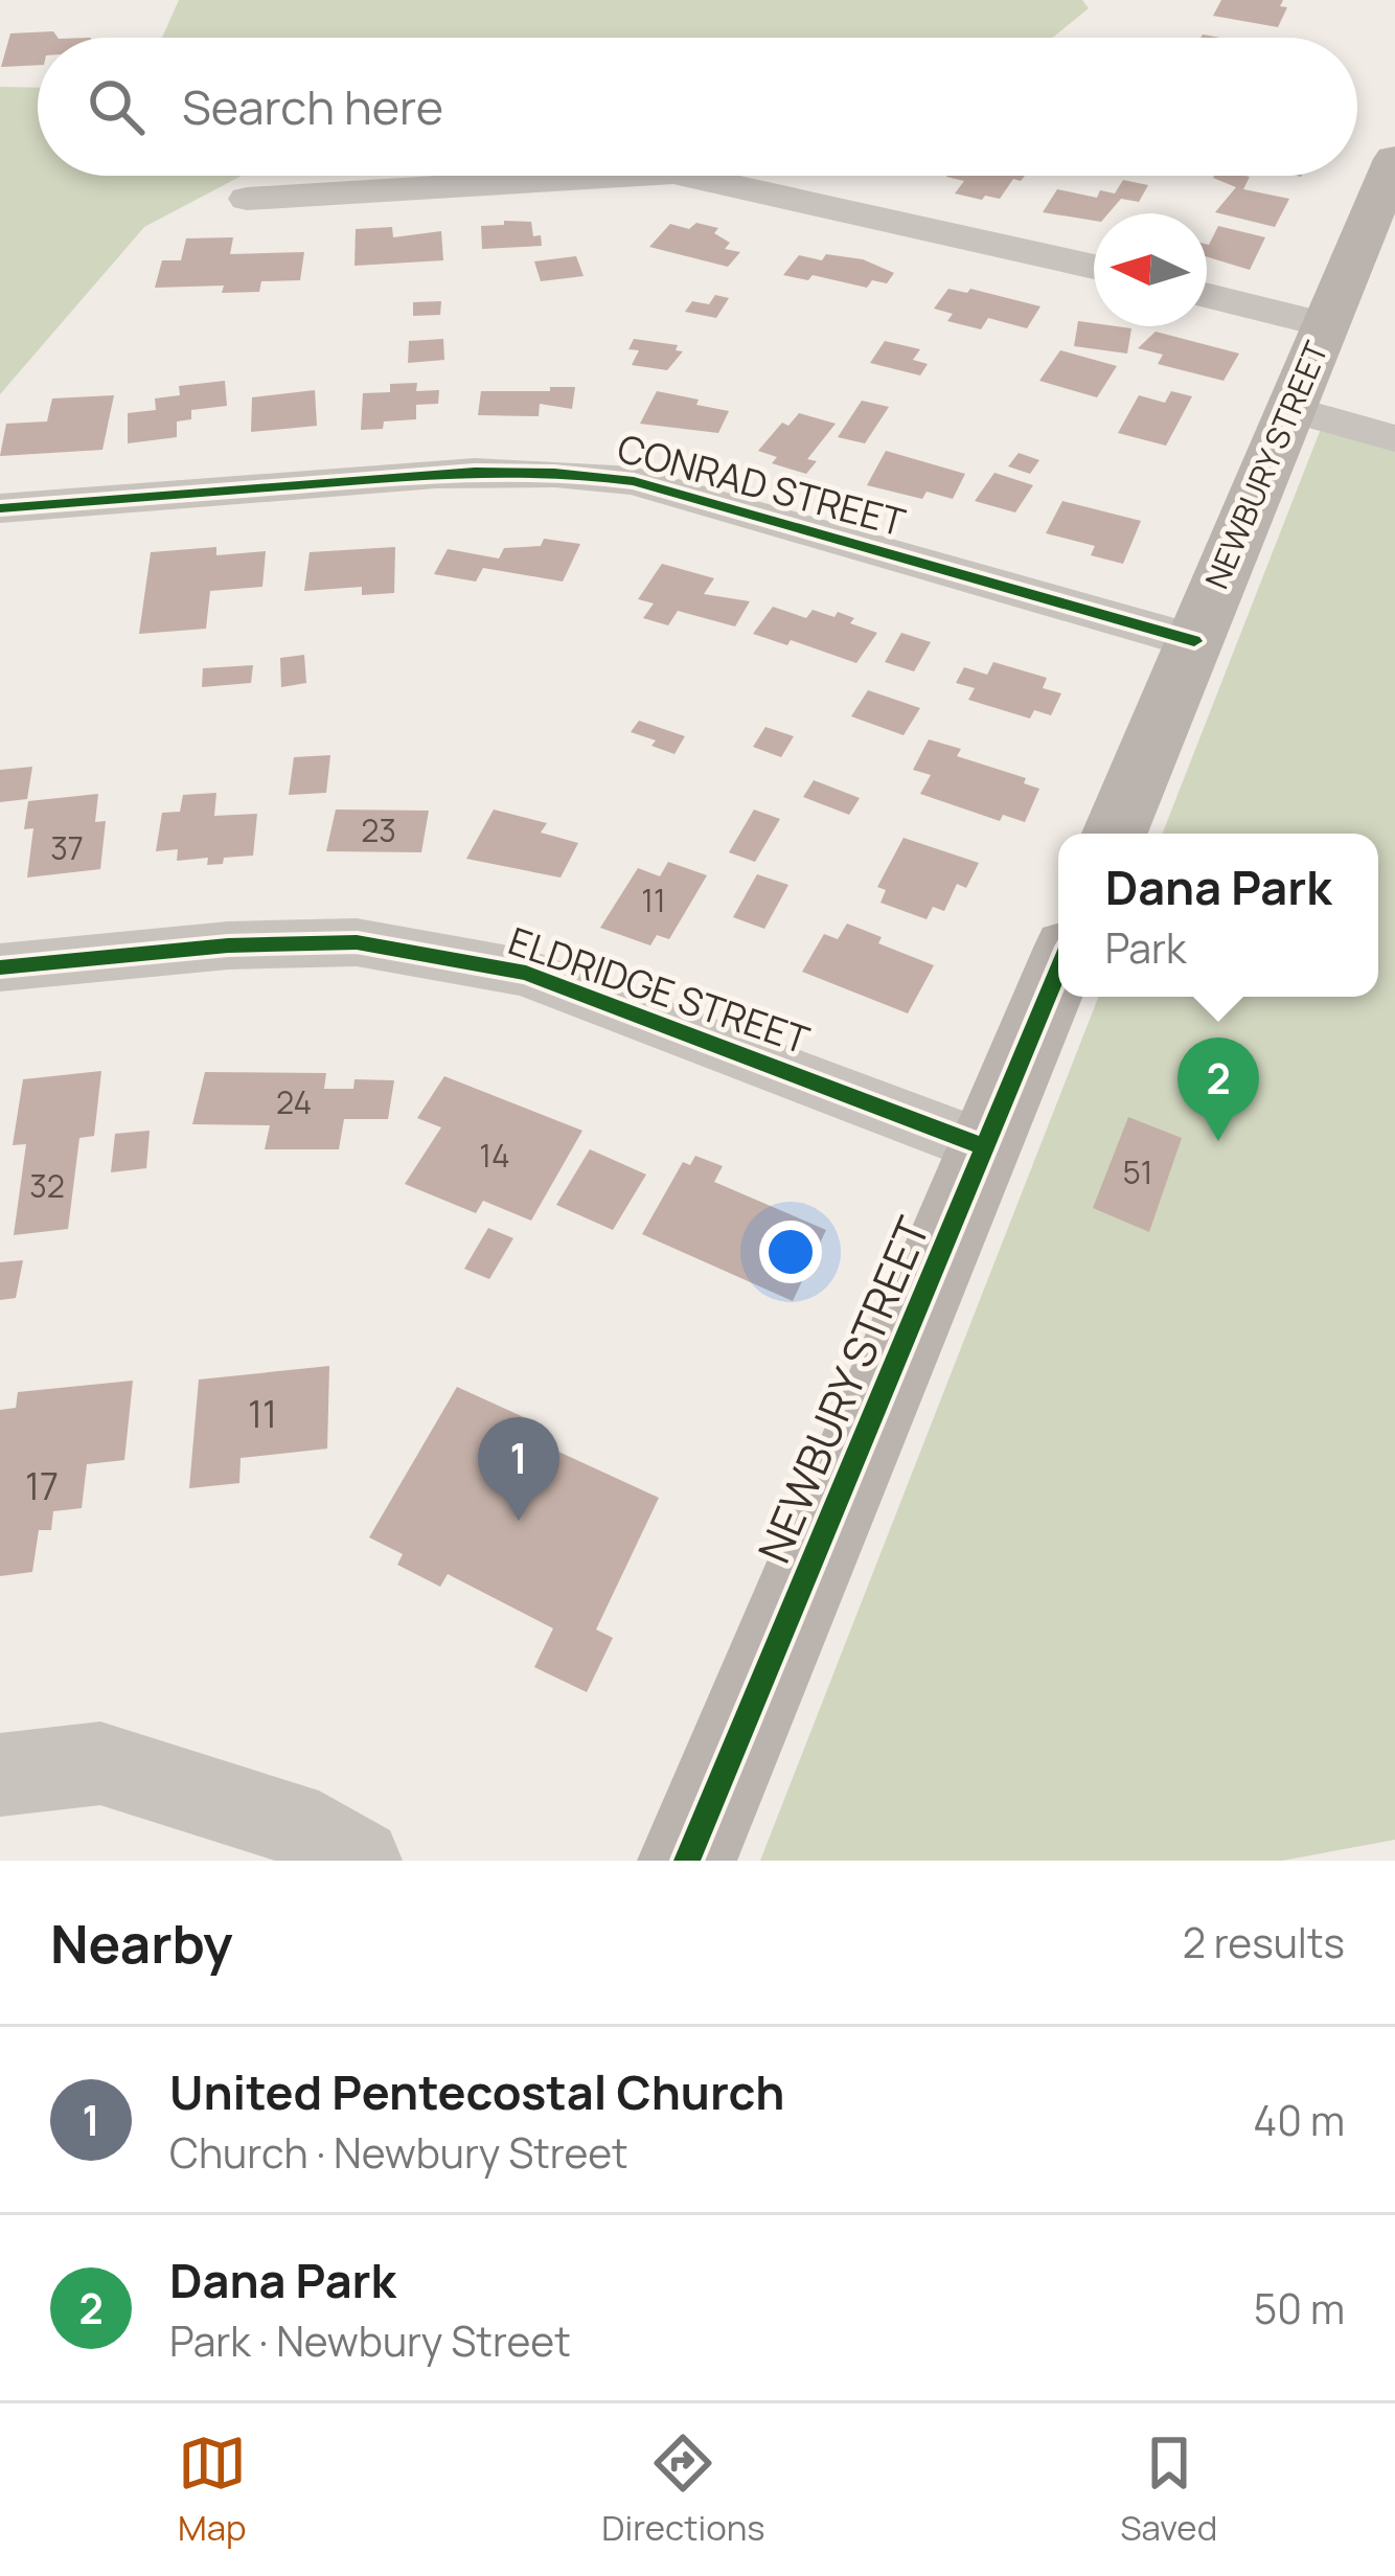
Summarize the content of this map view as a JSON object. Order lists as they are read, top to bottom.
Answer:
{
  "streets": {
    "street": ["NEWBURY STREET", "CONRAD STREET", "ELDRIDGE STREET"]
  },
  "crossings": [
    ["NEWBURY STREET", "CONRAD STREET"],
    ["NEWBURY STREET", "ELDRIDGE STREET"]
  ],
  "house_numbers": [
    "23",
    "37",
    "11",
    "24",
    "14",
    "51",
    "32",
    "11",
    "17"
  ],
  "north": "left",
  "page": {
    "search": "Search here",
    "popup": ["Dana Park", "Park"],
    "pins": ["2", "1"],
    "heading": ["Nearby", "2 results"],
    "list": [
      {
        "mark": "1",
        "name": "United Pentecostal Church",
        "note": "Church · Newbury Street",
        "value": "40 m"
      },
      {
        "mark": "2",
        "name": "Dana Park",
        "note": "Park · Newbury Street",
        "value": "50 m"
      }
    ],
    "nav": ["Map", "Directions", "Saved"]
  }
}
